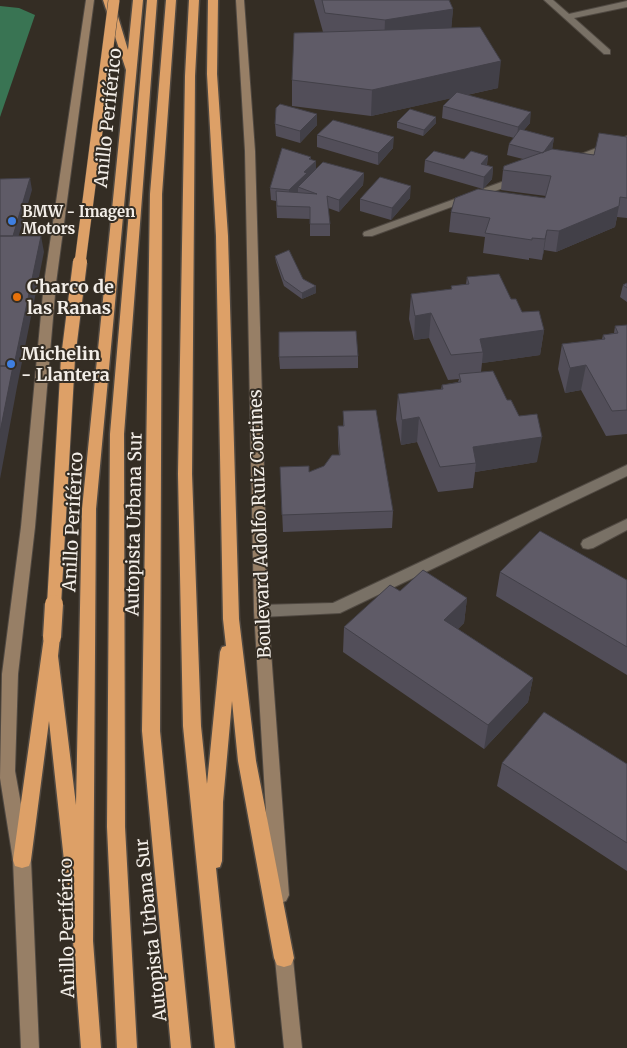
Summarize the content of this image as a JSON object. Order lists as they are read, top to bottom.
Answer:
{
  "streets": {
    "highway": ["Anillo Periférico", "Autopista Urbana Sur"],
    "main road": ["Boulevard Adolfo Ruiz Cortines"]
  },
  "places": ["BMW - Imagen Motors", "Charco de las Ranas", "Michelin - Llantera"]
}
